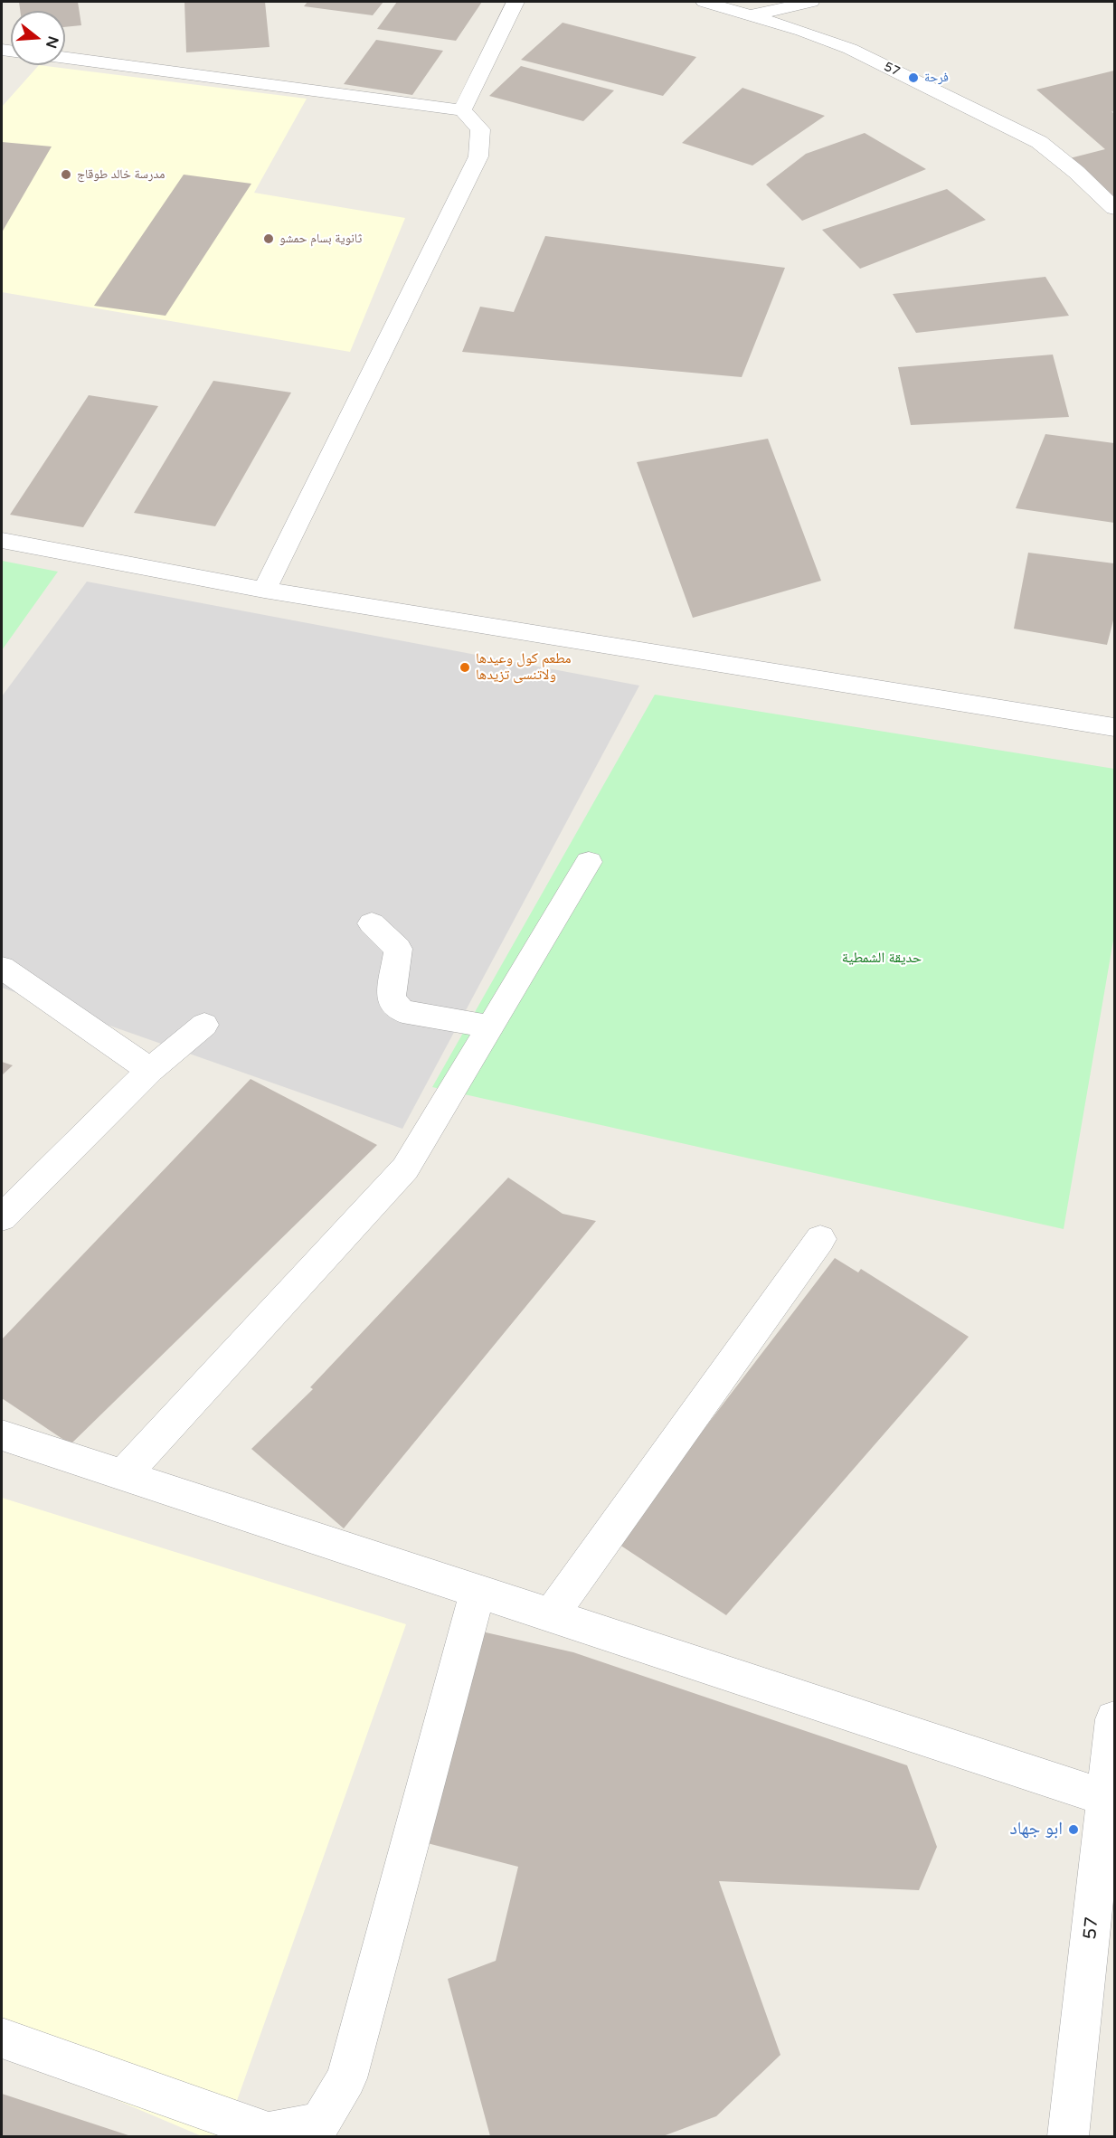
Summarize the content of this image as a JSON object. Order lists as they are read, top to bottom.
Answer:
{
  "streets": {
    "street": ["57"]
  },
  "parks": ["حديقة الشمطية"],
  "places": [
    "فرحة",
    "مدرسة خالد طوقاج",
    "ثانوية بسام حمشو",
    "مطعم كول وعيدها ولاتنسى تزيدها",
    "ابو جهاد"
  ],
  "north": "right"
}
